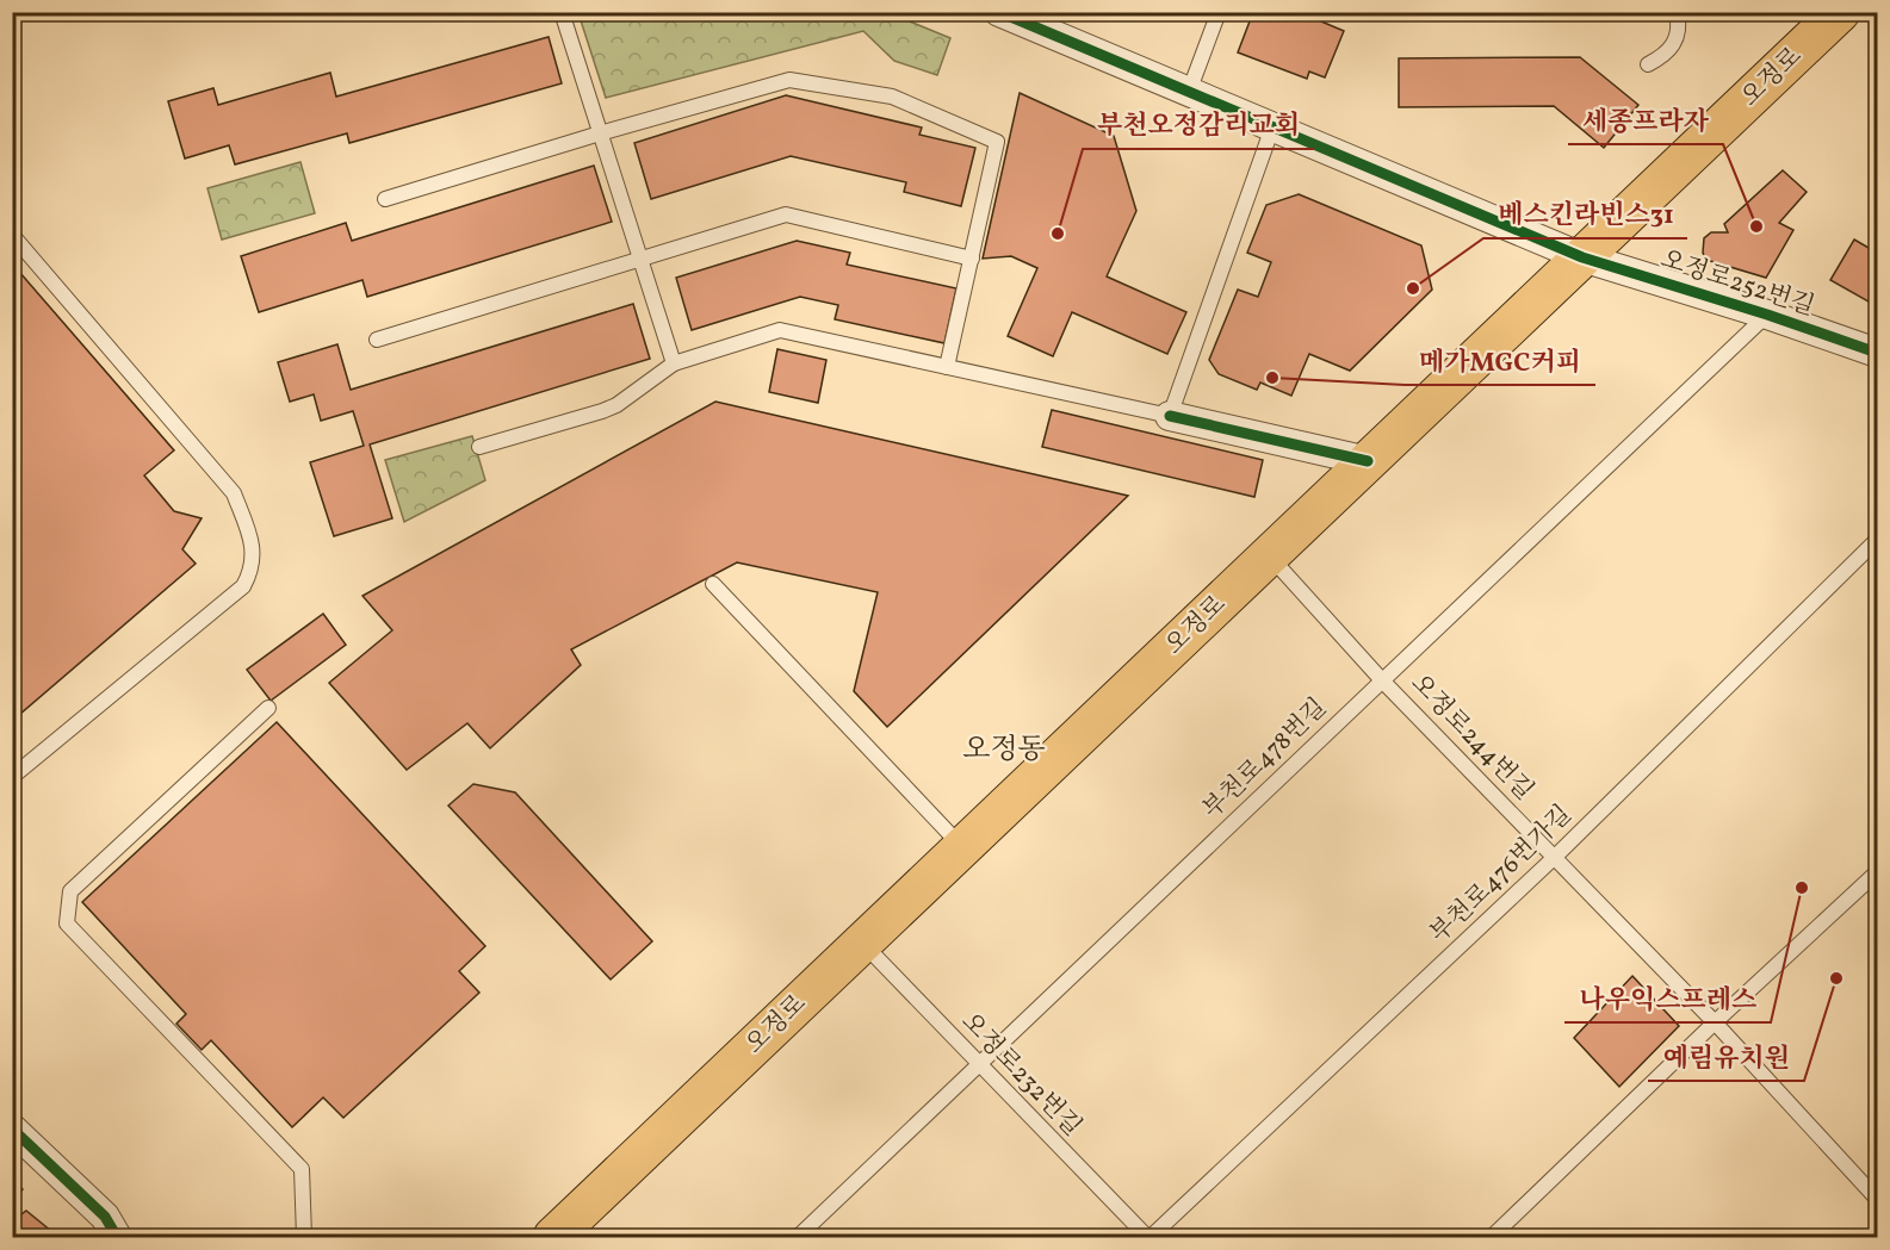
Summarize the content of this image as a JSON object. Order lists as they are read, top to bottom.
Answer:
{
  "streets": {
    "main road": ["오정로"],
    "street": ["오정로252번길"],
    "lane": [
      "오정로244번길",
      "부천로478번길",
      "부천로476번가길",
      "오정로232번길"
    ]
  },
  "crossings": [
    ["오정로", "오정로252번길"],
    ["오정로", "오정로244번길"],
    ["오정로", "오정로232번길"],
    ["오정로252번길", "부천로478번길"],
    ["오정로244번길", "부천로478번길"],
    ["오정로244번길", "부천로476번가길"],
    ["부천로478번길", "오정로232번길"],
    ["부천로476번가길", "오정로232번길"]
  ],
  "districts": ["오정동"],
  "places": [
    "세종프라자",
    "부천오정감리교회",
    "베스킨라빈스31",
    "메가MGC커피",
    "나우익스프레스",
    "예림유치원"
  ]
}
